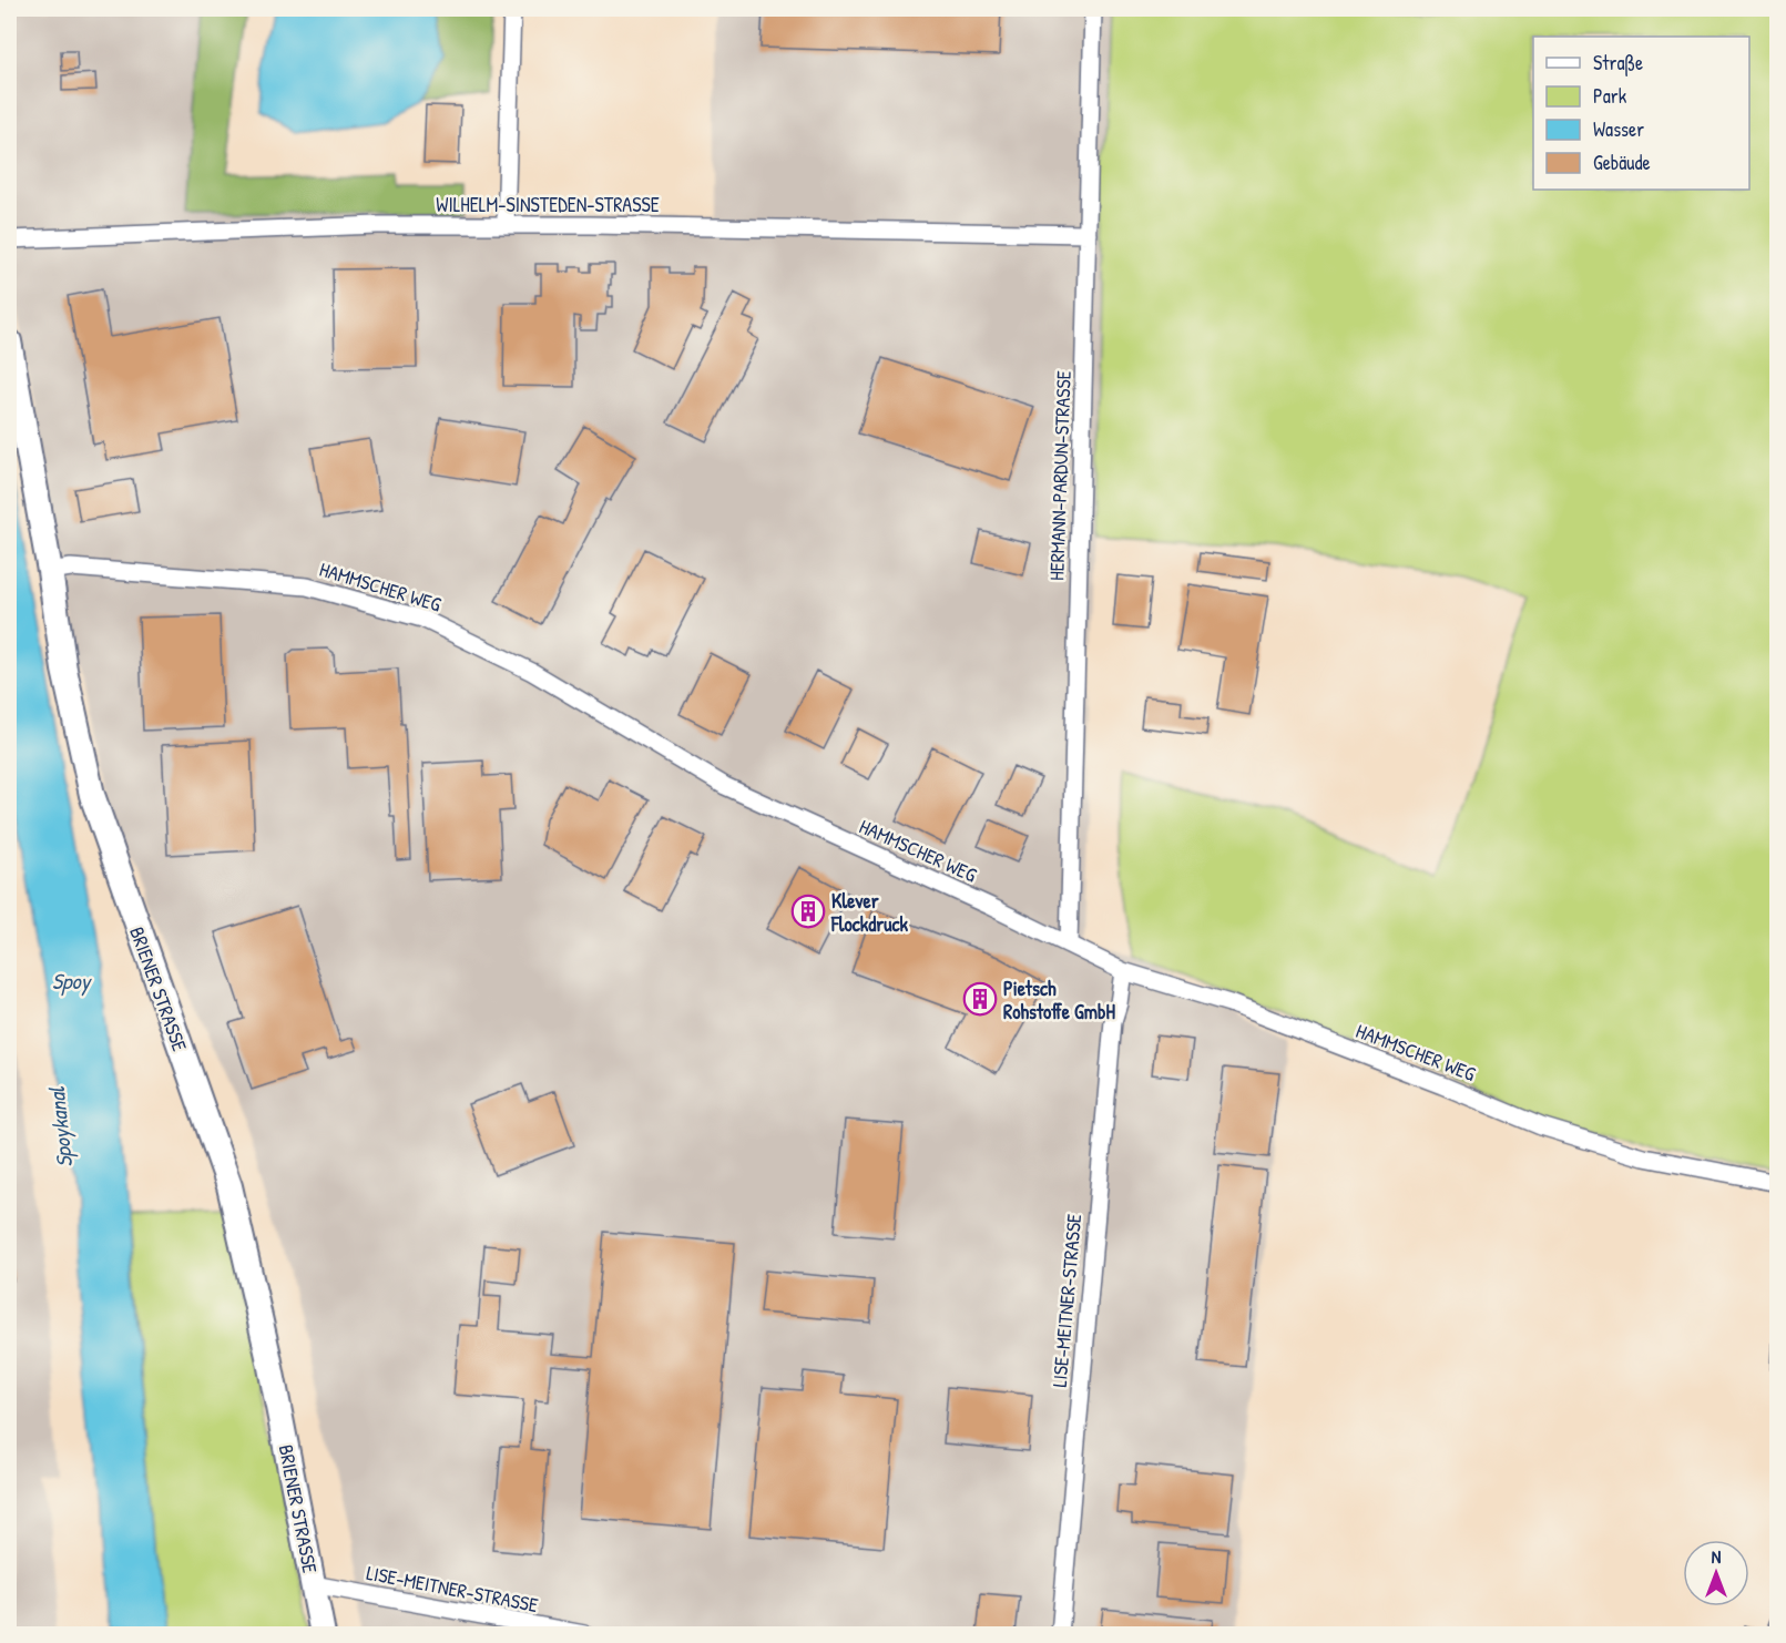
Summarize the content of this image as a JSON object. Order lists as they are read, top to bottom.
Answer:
{
  "streets": {
    "street": [
      "WILHELM-SINSTEDEN-STRASSE",
      "HERMANN-PARDUN-STRASSE",
      "HAMMSCHER WEG",
      "BRIENER STRASSE",
      "LISE-MEITNER-STRASSE"
    ]
  },
  "crossings": [
    ["WILHELM-SINSTEDEN-STRASSE", "HERMANN-PARDUN-STRASSE"],
    ["HERMANN-PARDUN-STRASSE", "HAMMSCHER WEG"],
    ["HAMMSCHER WEG", "BRIENER STRASSE"],
    ["HAMMSCHER WEG", "LISE-MEITNER-STRASSE"],
    ["BRIENER STRASSE", "LISE-MEITNER-STRASSE"]
  ],
  "water": ["Spoy", "Spoykanal"],
  "places": {
    "building": ["Klever Flockdruck", "Pietsch Rohstoffe GmbH"]
  },
  "legend": [
    "Straße",
    "Park",
    "Wasser",
    "Gebäude"
  ],
  "north": "top"
}
